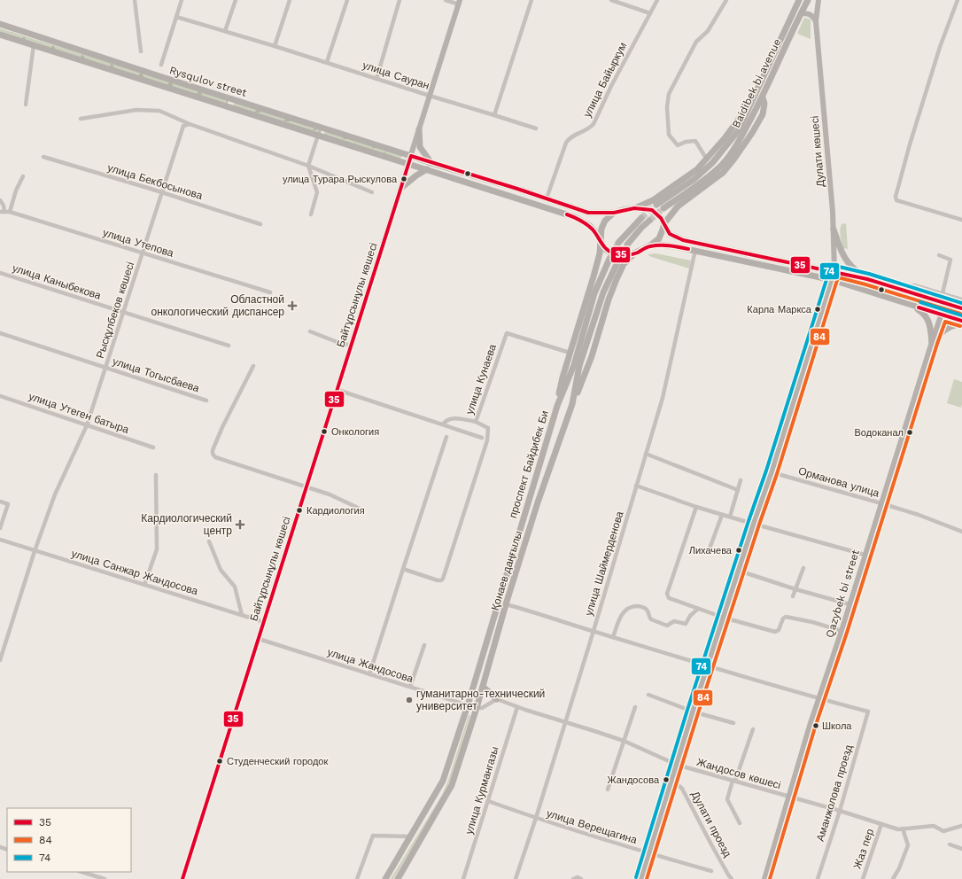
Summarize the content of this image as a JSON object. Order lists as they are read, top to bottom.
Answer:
{
  "streets": {
    "main road": [
      "Rysqulov street",
      "Baidibek bi avenue",
      "Дулати көшесі",
      "Байтұрсынұлы көшесі",
      "проспект Байдибек Би",
      "Қонаев даңғылы",
      "Qazybek bi street"
    ],
    "street": [
      "улица Сауран",
      "улица Байыркум",
      "улица Бекбосынова",
      "улица Утепова",
      "улица Каныбекова",
      "Рысқұлбеков көшесі",
      "улица Тогысбаева",
      "улица Кунаева",
      "улица Утеген батыра",
      "Орманова улица",
      "улица Шаймерденова",
      "улица Санжар Жандосова",
      "улица Жандосова",
      "Жандосов көшесі",
      "улица Курмангазы",
      "Аманжолова проезд",
      "Дулати проезд",
      "улица Верещагина",
      "Жаз пер"
    ]
  },
  "crossings": [
    ["Rysqulov street", "Байтұрсынұлы көшесі"],
    ["Дулати көшесі", "Орманова улица"],
    ["Дулати көшесі", "Жандосов көшесі"],
    ["Дулати көшесі", "Дулати проезд"],
    ["Дулати көшесі", "улица Верещагина"],
    ["улица Бекбосынова", "Рысқұлбеков көшесі"],
    ["улица Утепова", "Рысқұлбеков көшесі"],
    ["улица Каныбекова", "Рысқұлбеков көшесі"],
    ["Байтұрсынұлы көшесі", "улица Санжар Жандосова"],
    ["Байтұрсынұлы көшесі", "улица Жандосова"],
    ["Рысқұлбеков көшесі", "улица Тогысбаева"],
    ["Рысқұлбеков көшесі", "улица Утеген батыра"],
    ["Рысқұлбеков көшесі", "улица Санжар Жандосова"],
    ["проспект Байдибек Би", "улица Жандосова"],
    ["Орманова улица", "Qazybek bi street"],
    ["улица Шаймерденова", "Жандосов көшесі"],
    ["улица Шаймерденова", "улица Верещагина"],
    ["Қонаев даңғылы", "улица Жандосова"],
    ["Qazybek bi street", "Жандосов көшесі"],
    ["Qazybek bi street", "Аманжолова проезд"],
    ["Жандосов көшесі", "улица Курмангазы"],
    ["Жандосов көшесі", "Аманжолова проезд"],
    ["Жандосов көшесі", "Жаз пер"],
    ["улица Курмангазы", "улица Верещагина"]
  ],
  "places": {
    "other": [
      "улица Турара Рыскулова",
      "Карла Маркса",
      "Онкология",
      "Водоканал",
      "Кардиология",
      "Лихачева",
      "гуманитарно-технический университет",
      "Школа",
      "Студенческий городок",
      "Жандосова"
    ],
    "health": ["Областной онкологический диспансер", "Кардиологический центр"]
  },
  "lines": ["transit line 35", "transit line 74", "transit line 84"],
  "legend": ["35", "84", "74"]
}
